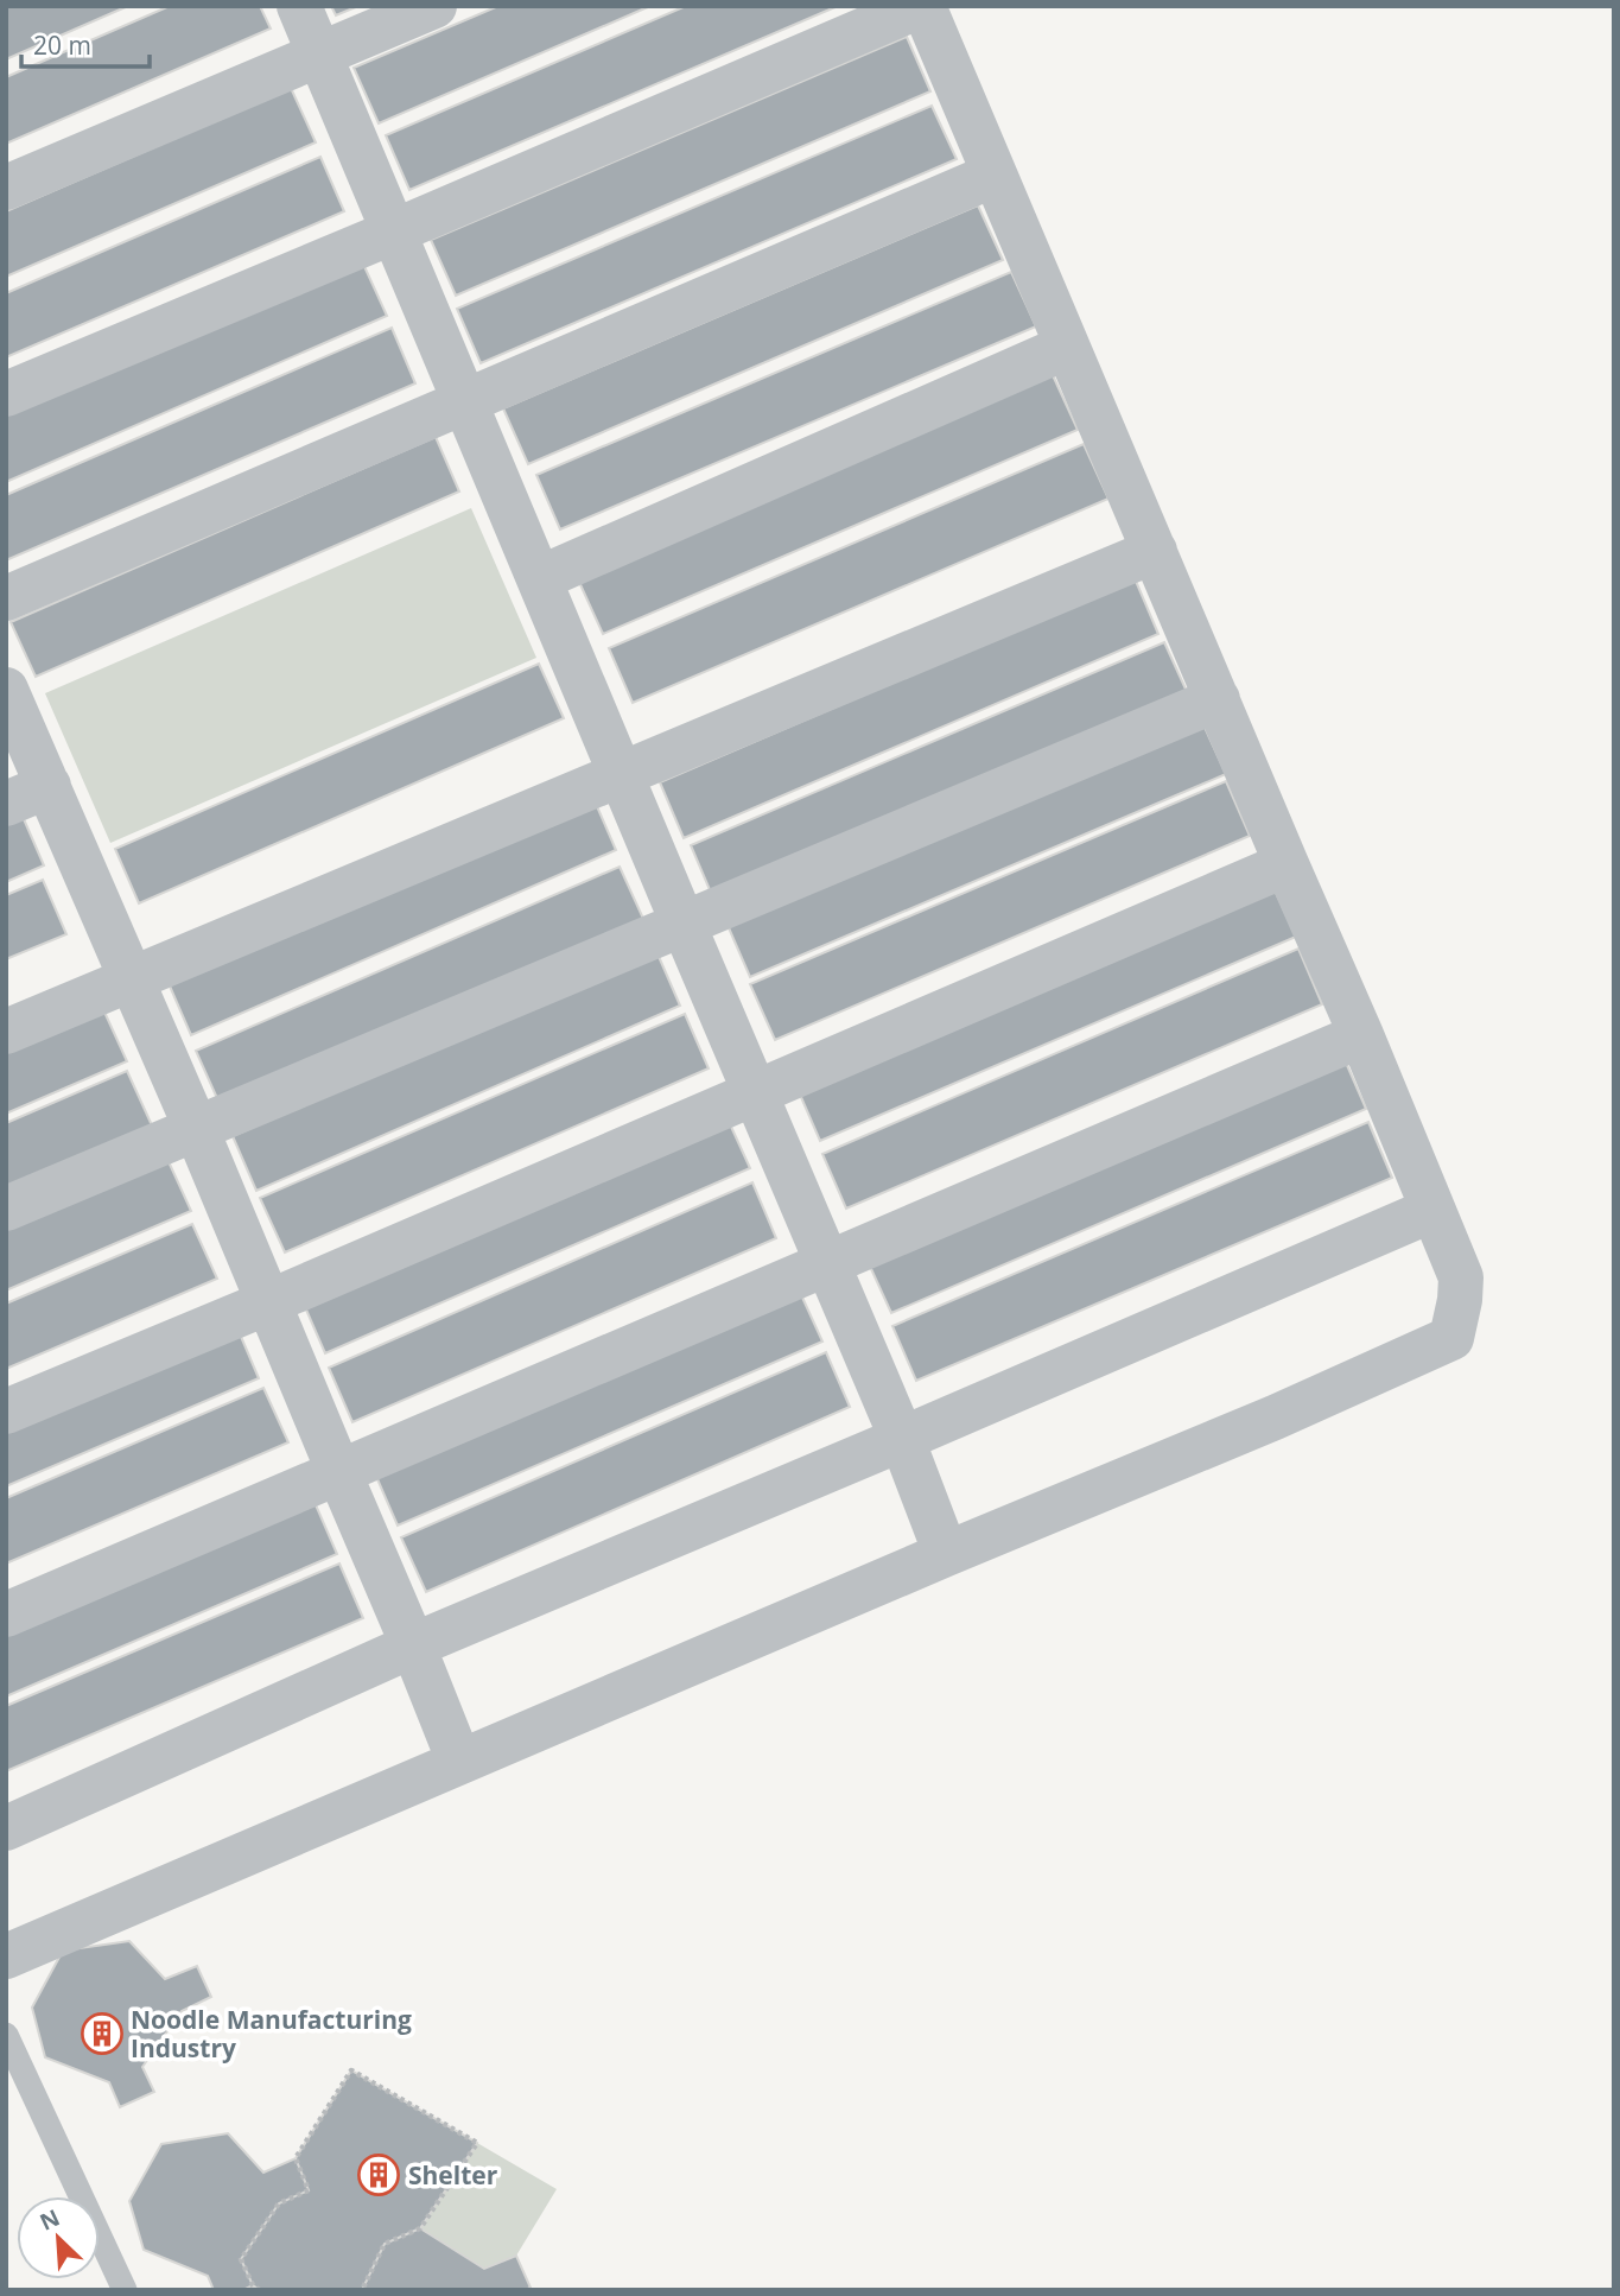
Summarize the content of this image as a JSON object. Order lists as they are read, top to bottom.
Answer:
{
  "places": {
    "building": ["Noodle Manufacturing Industry", "Shelter"]
  },
  "scale_bar": "20 m",
  "north": "top left"
}
